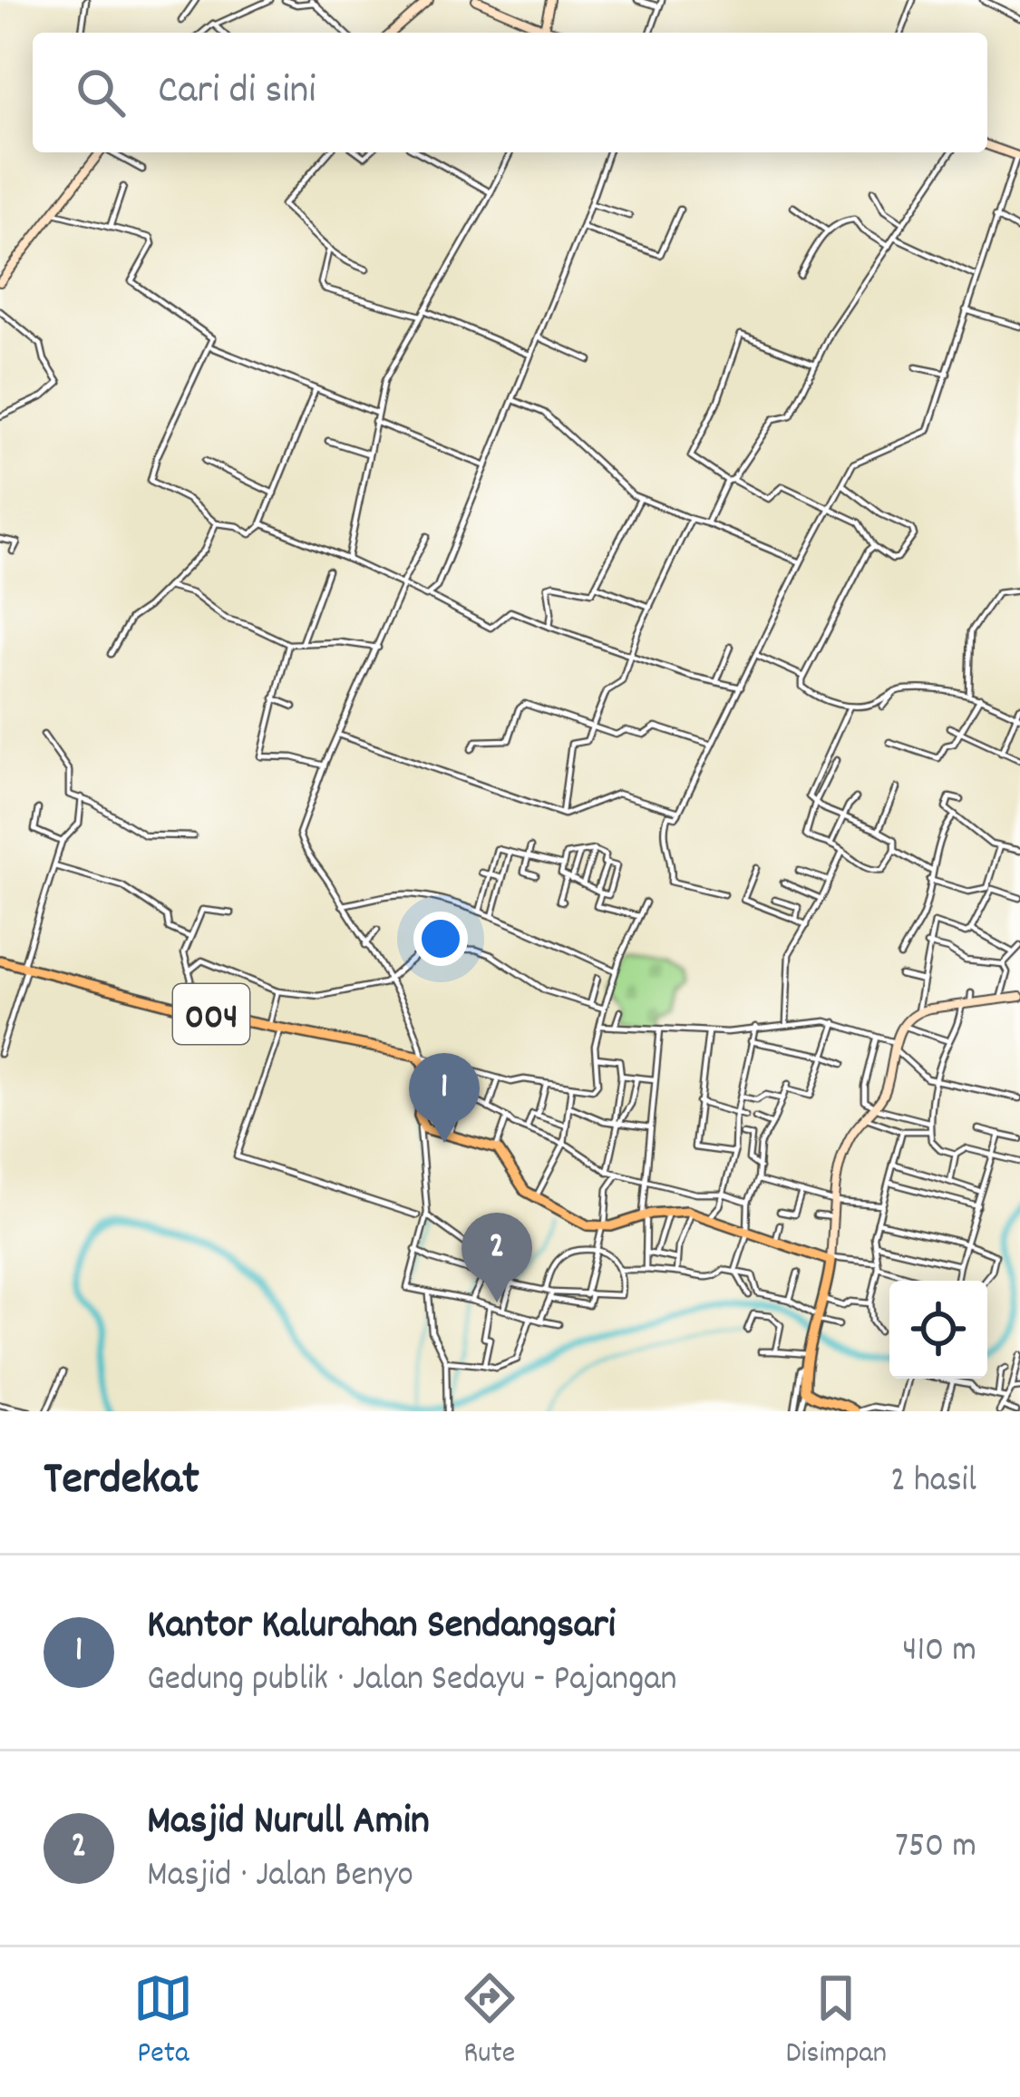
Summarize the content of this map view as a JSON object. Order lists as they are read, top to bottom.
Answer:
{
  "streets": {
    "main road": ["004"]
  },
  "page": {
    "search": "Cari di sini",
    "pins": ["1", "2"],
    "heading": ["Terdekat", "2 hasil"],
    "list": [
      {
        "mark": "1",
        "name": "Kantor Kalurahan Sendangsari",
        "note": "Gedung publik · Jalan Sedayu - Pajangan",
        "value": "410 m"
      },
      {
        "mark": "2",
        "name": "Masjid Nurull Amin",
        "note": "Masjid · Jalan Benyo",
        "value": "750 m"
      }
    ],
    "nav": ["Peta", "Rute", "Disimpan"]
  }
}
